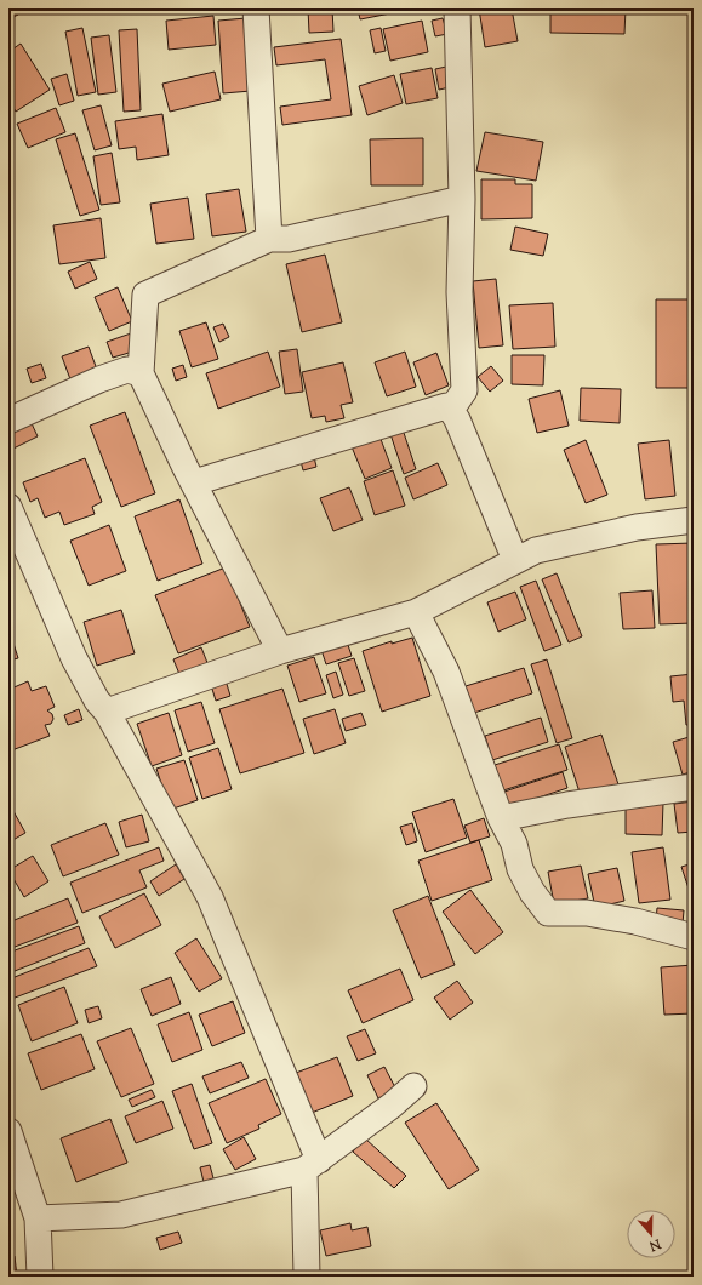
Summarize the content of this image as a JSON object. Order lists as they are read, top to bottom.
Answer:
{
  "north": "bottom"
}
